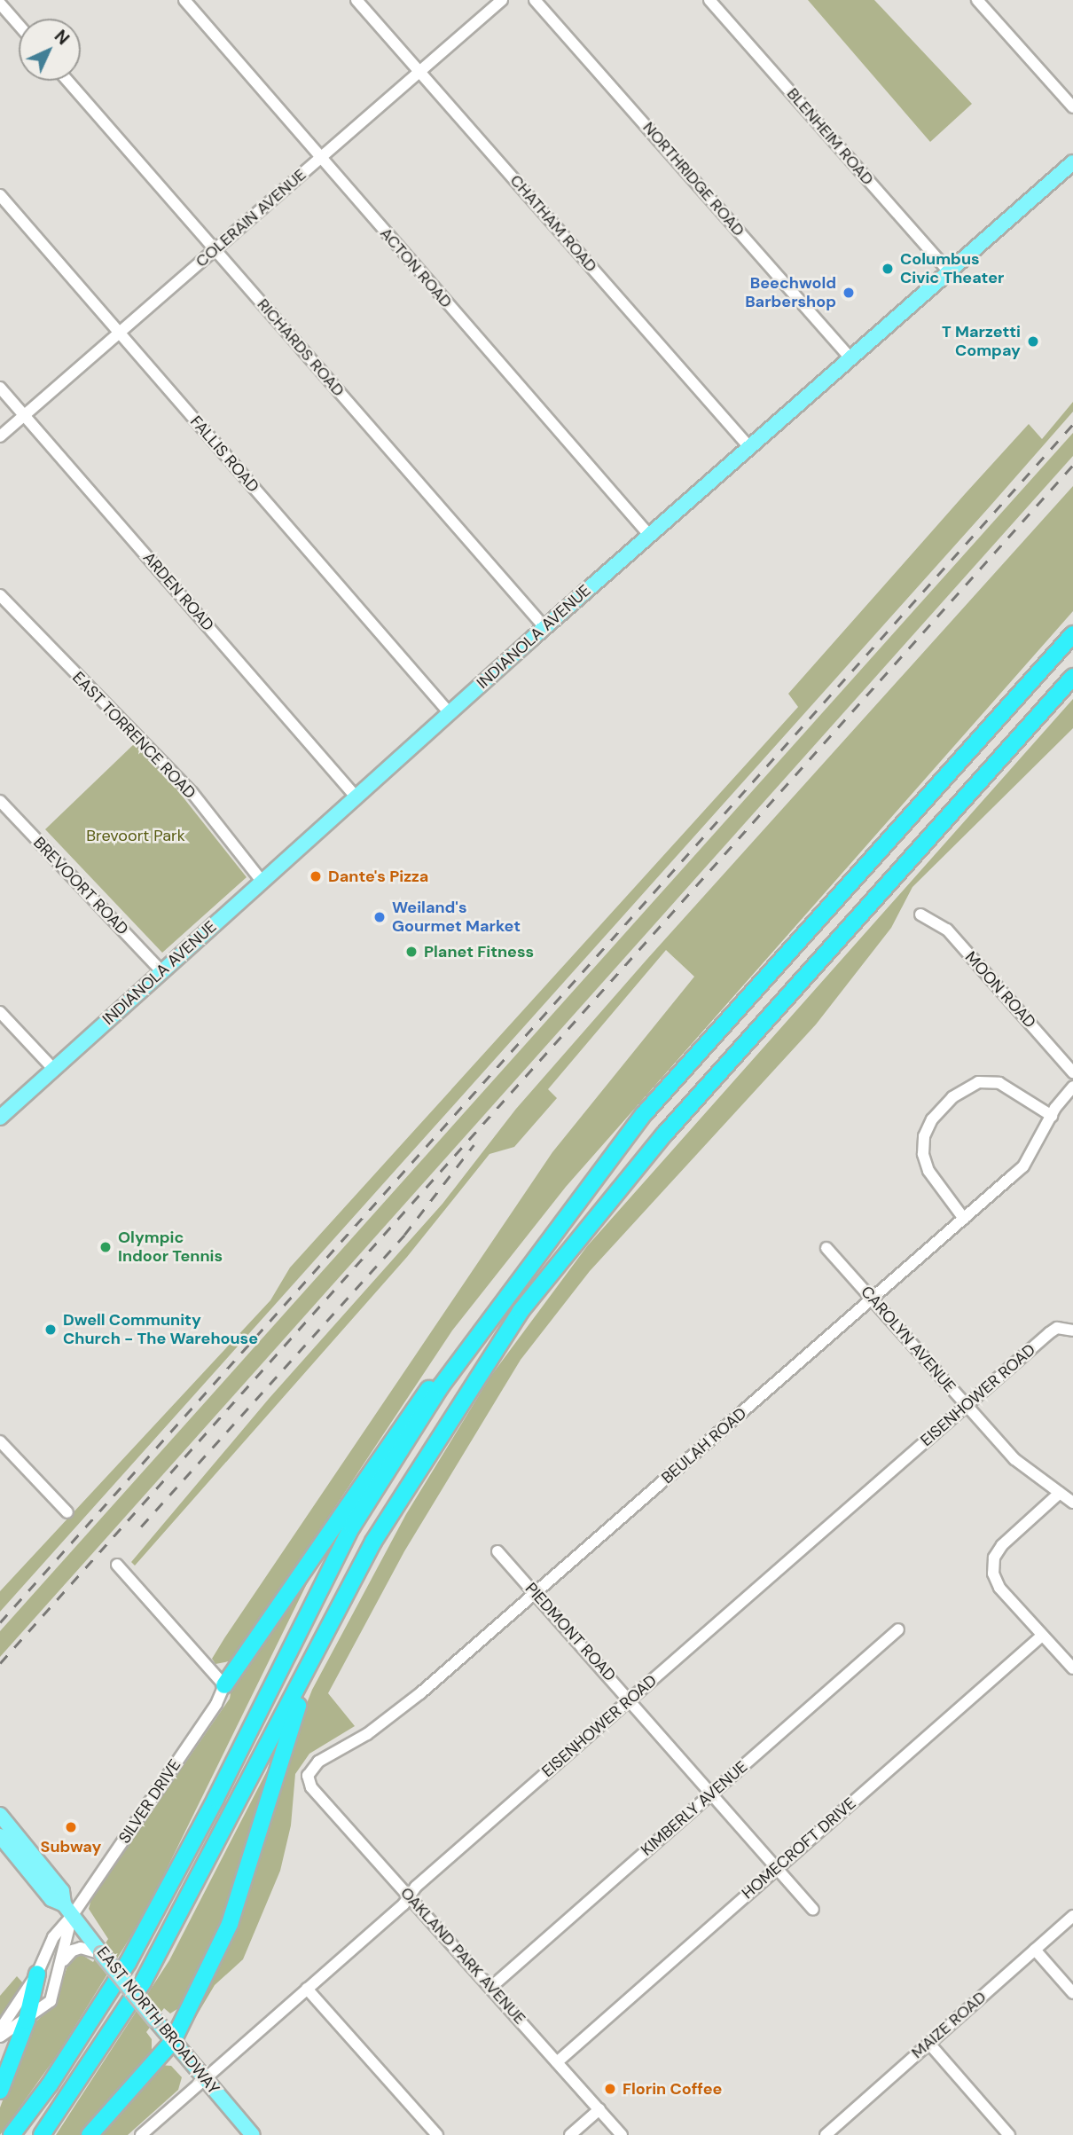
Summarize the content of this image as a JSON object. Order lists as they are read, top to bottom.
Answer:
{
  "streets": {
    "main road": ["INDIANOLA AVENUE", "EAST NORTH BROADWAY"],
    "street": [
      "BLENHEIM ROAD",
      "NORTHRIDGE ROAD",
      "COLERAIN AVENUE",
      "CHATHAM ROAD",
      "ACTON ROAD",
      "RICHARDS ROAD",
      "FALLIS ROAD",
      "ARDEN ROAD",
      "EAST TORRENCE ROAD",
      "BREVOORT ROAD",
      "MOON ROAD",
      "CAROLYN AVENUE",
      "EISENHOWER ROAD",
      "BEULAH ROAD",
      "PIEDMONT ROAD",
      "SILVER DRIVE",
      "KIMBERLY AVENUE",
      "HOMECROFT DRIVE",
      "OAKLAND PARK AVENUE",
      "MAIZE ROAD"
    ]
  },
  "crossings": [
    ["BLENHEIM ROAD", "INDIANOLA AVENUE"],
    ["NORTHRIDGE ROAD", "INDIANOLA AVENUE"],
    ["COLERAIN AVENUE", "CHATHAM ROAD"],
    ["COLERAIN AVENUE", "ACTON ROAD"],
    ["COLERAIN AVENUE", "RICHARDS ROAD"],
    ["COLERAIN AVENUE", "FALLIS ROAD"],
    ["COLERAIN AVENUE", "ARDEN ROAD"],
    ["CHATHAM ROAD", "INDIANOLA AVENUE"],
    ["ACTON ROAD", "INDIANOLA AVENUE"],
    ["RICHARDS ROAD", "INDIANOLA AVENUE"],
    ["FALLIS ROAD", "INDIANOLA AVENUE"],
    ["ARDEN ROAD", "INDIANOLA AVENUE"],
    ["INDIANOLA AVENUE", "EAST TORRENCE ROAD"],
    ["INDIANOLA AVENUE", "BREVOORT ROAD"],
    ["CAROLYN AVENUE", "EISENHOWER ROAD"],
    ["CAROLYN AVENUE", "BEULAH ROAD"],
    ["EISENHOWER ROAD", "PIEDMONT ROAD"],
    ["EISENHOWER ROAD", "OAKLAND PARK AVENUE"],
    ["EISENHOWER ROAD", "EAST NORTH BROADWAY"],
    ["BEULAH ROAD", "PIEDMONT ROAD"],
    ["BEULAH ROAD", "OAKLAND PARK AVENUE"],
    ["PIEDMONT ROAD", "KIMBERLY AVENUE"],
    ["PIEDMONT ROAD", "HOMECROFT DRIVE"],
    ["SILVER DRIVE", "EAST NORTH BROADWAY"],
    ["KIMBERLY AVENUE", "OAKLAND PARK AVENUE"],
    ["HOMECROFT DRIVE", "OAKLAND PARK AVENUE"]
  ],
  "parks": ["Brevoort Park"],
  "places": [
    "Columbus Civic Theater",
    "Beechwold Barbershop",
    "T Marzetti Compay",
    "Dante's Pizza",
    "Weiland's Gourmet Market",
    "Planet Fitness",
    "Olympic Indoor Tennis",
    "Dwell Community Church - The Warehouse",
    "Subway",
    "Florin Coffee"
  ],
  "north": "top right"
}
